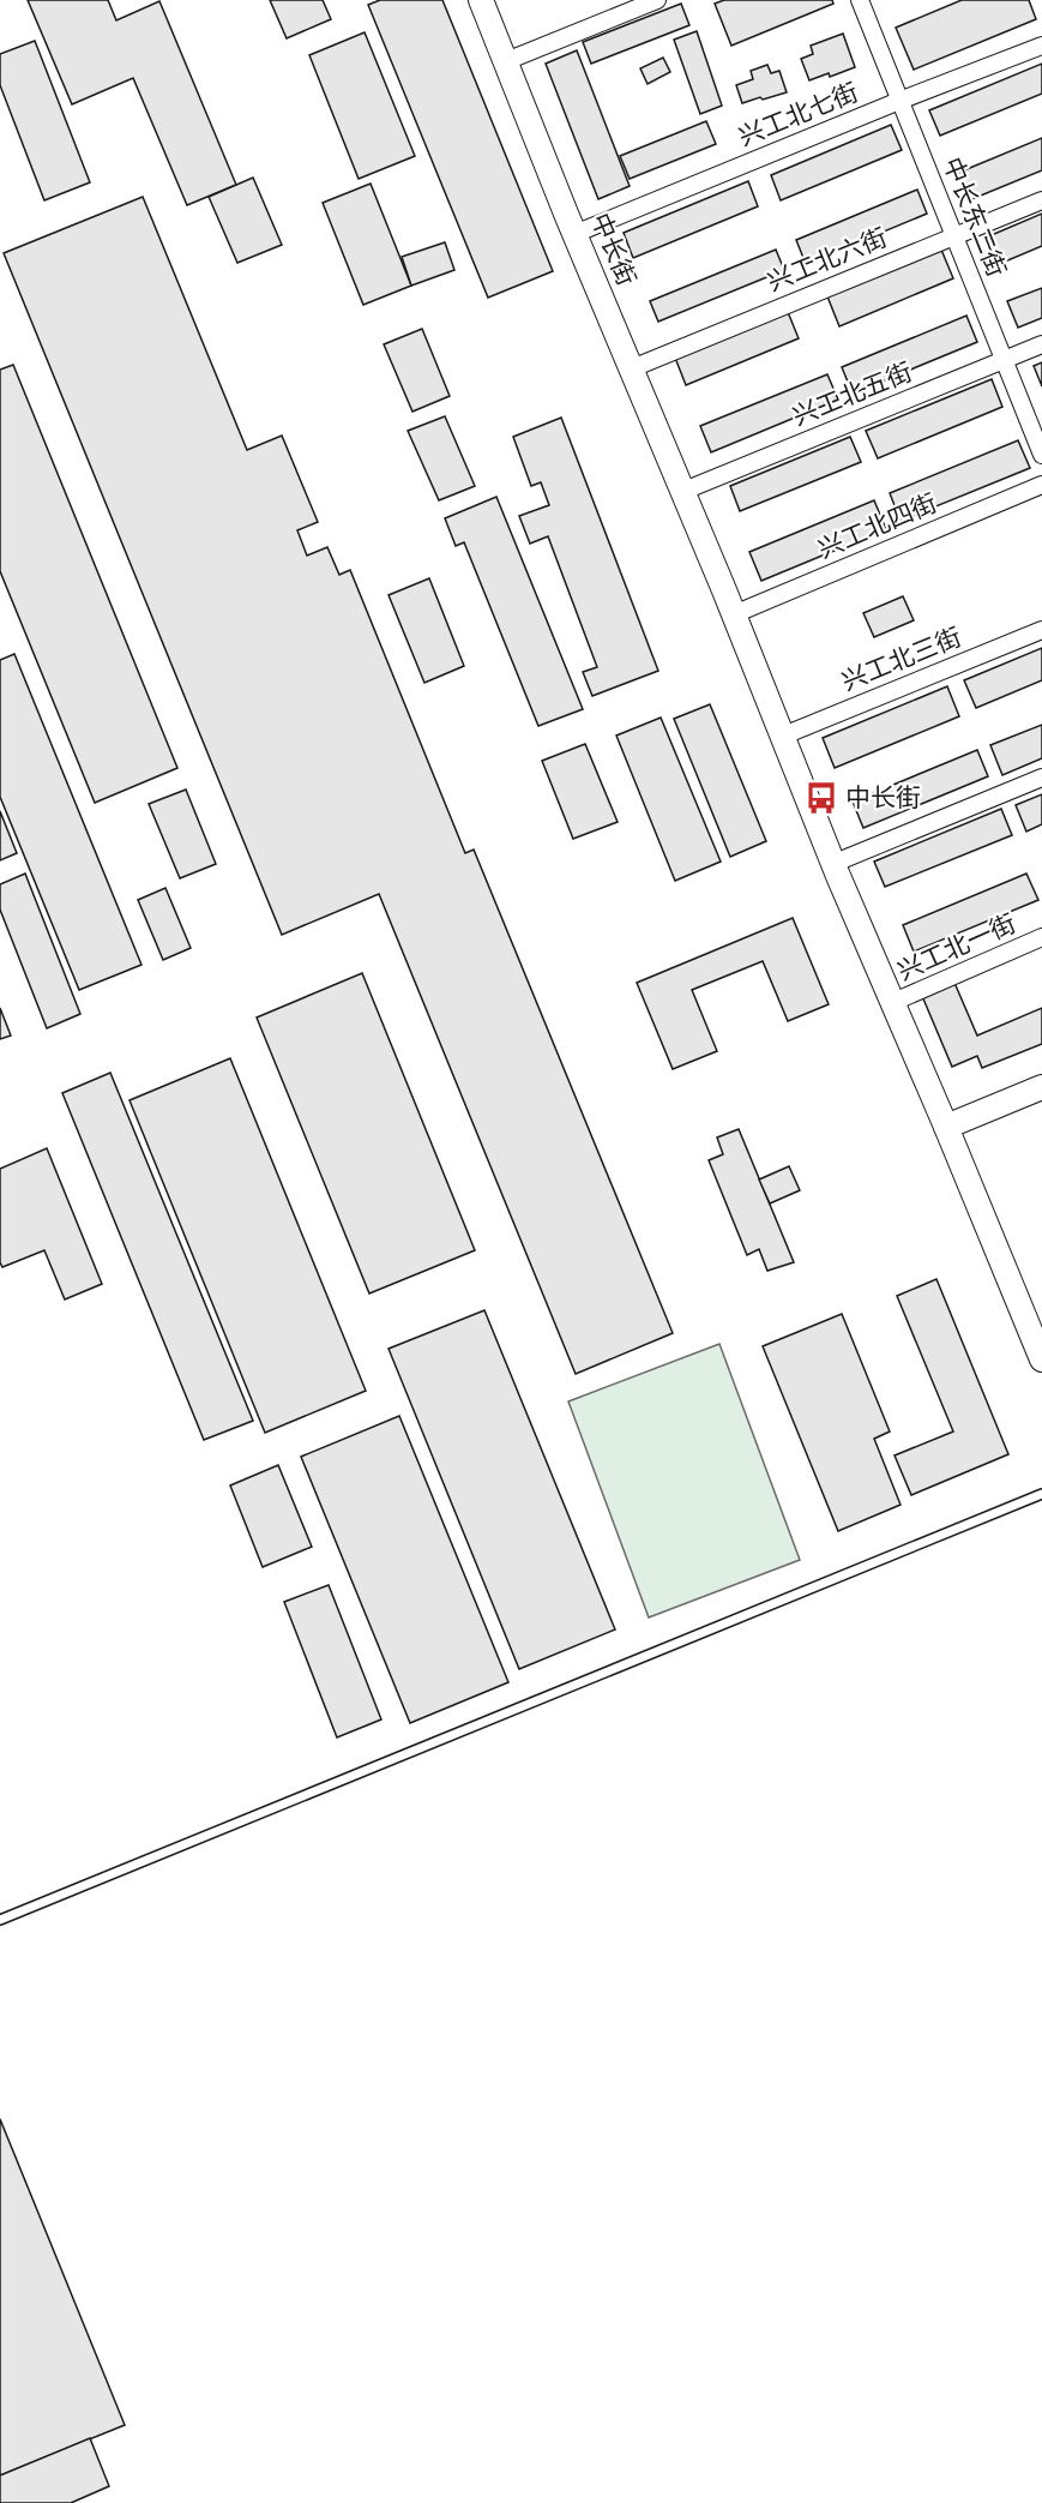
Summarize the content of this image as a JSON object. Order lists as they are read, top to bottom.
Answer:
{
  "streets": {
    "street": [
      "兴工北七街",
      "中长东二街",
      "中长街",
      "兴工北六街",
      "兴工北五街",
      "兴工北四街",
      "兴工北三街",
      "兴工北一街"
    ]
  },
  "crossings": [
    ["兴工北七街", "中长东二街"],
    ["兴工北七街", "中长街"],
    ["中长东二街", "兴工北六街"],
    ["中长东二街", "兴工北五街"],
    ["中长街", "兴工北六街"],
    ["中长街", "兴工北五街"],
    ["中长街", "兴工北四街"],
    ["中长街", "兴工北三街"],
    ["中长街", "兴工北一街"]
  ],
  "places": {
    "bus stop": ["中长街"]
  }
}
